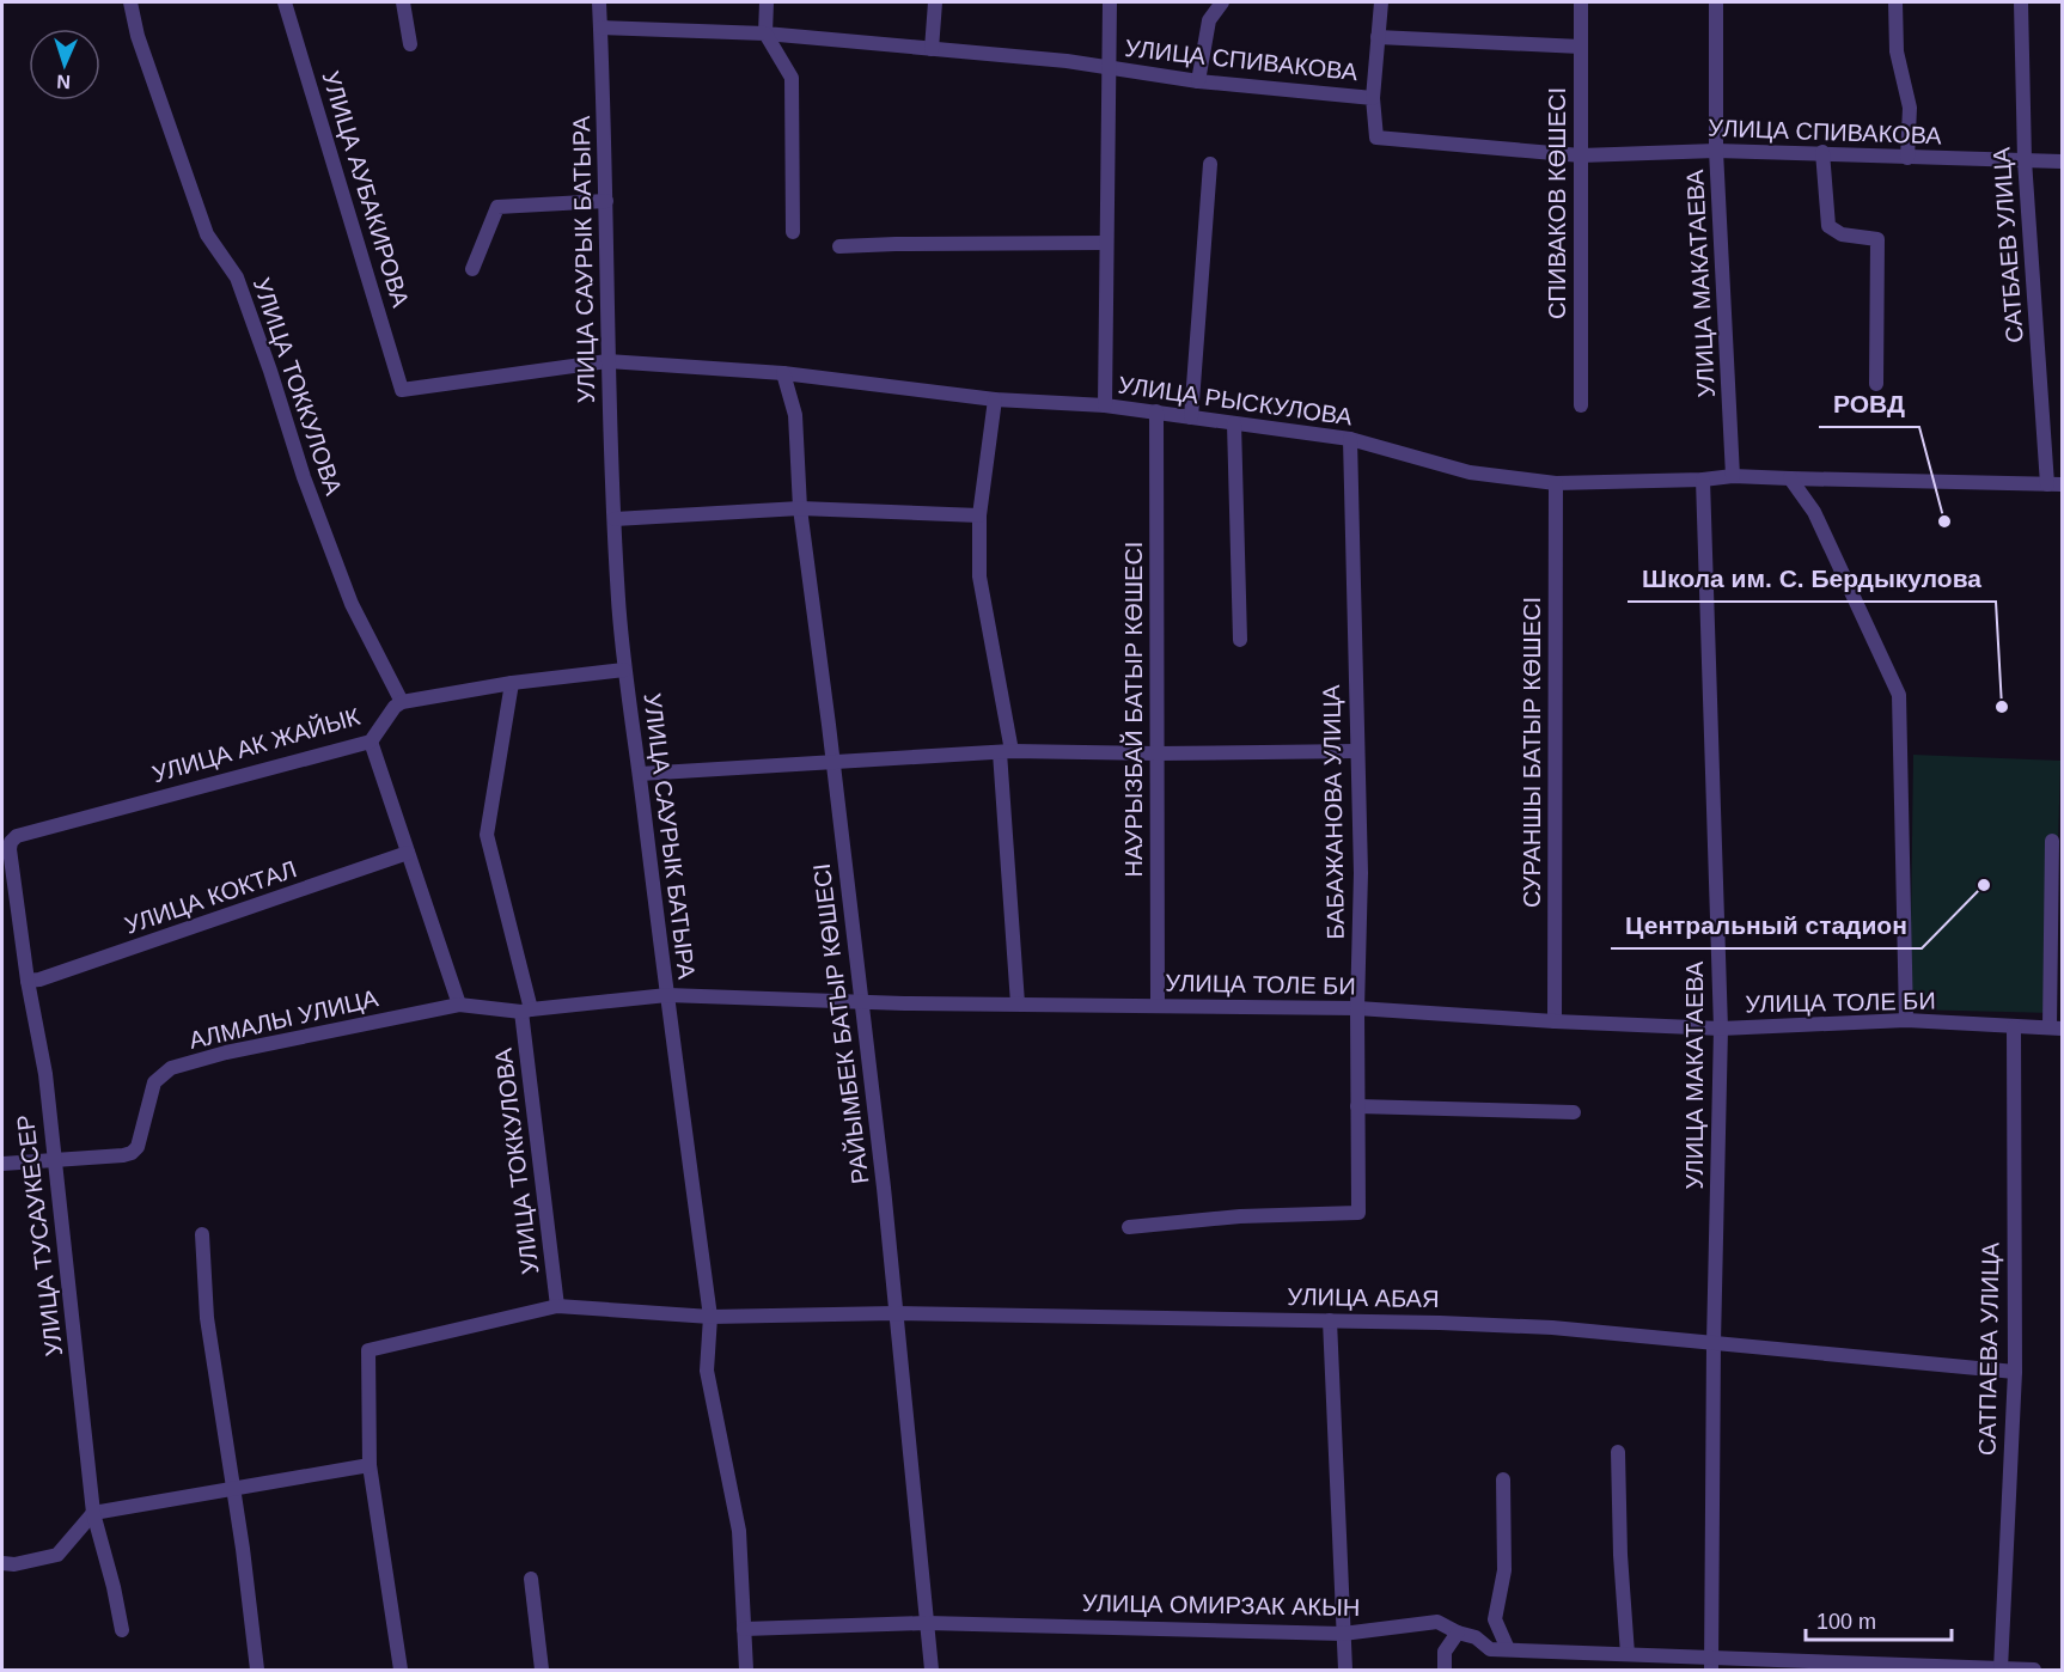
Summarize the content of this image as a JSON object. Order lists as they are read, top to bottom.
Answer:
{
  "streets": {
    "street": [
      "УЛИЦА СПИВАКОВА",
      "УЛИЦА АУБАКИРОВА",
      "СПИВАКОВ КӨШЕСІ",
      "САТБАЕВ УЛИЦА",
      "УЛИЦА САУРЫК БАТЫРА",
      "УЛИЦА МАКАТАЕВА",
      "УЛИЦА ТОККУЛОВА",
      "УЛИЦА РЫСКУЛОВА",
      "НАУРЫЗБАЙ БАТЫР КӨШЕСІ",
      "УЛИЦА АК ЖАЙЫК",
      "СУРАНШЫ БАТЫР КӨШЕСІ",
      "БАБАЖАНОВА УЛИЦА",
      "УЛИЦА КОКТАЛ",
      "УЛИЦА ТОЛЕ БИ",
      "АЛМАЛЫ УЛИЦА",
      "РАЙЫМБЕК БАТЫР КӨШЕСІ",
      "УЛИЦА ТУСАУКЕСЕР",
      "УЛИЦА АБАЯ",
      "САТПАЕВА УЛИЦА",
      "УЛИЦА ОМИРЗАК АКЫН"
    ]
  },
  "crossings": [
    ["УЛИЦА СПИВАКОВА", "СПИВАКОВ КӨШЕСІ"],
    ["УЛИЦА СПИВАКОВА", "САТБАЕВ УЛИЦА"],
    ["УЛИЦА СПИВАКОВА", "УЛИЦА САУРЫК БАТЫРА"],
    ["УЛИЦА СПИВАКОВА", "УЛИЦА МАКАТАЕВА"],
    ["УЛИЦА АУБАКИРОВА", "УЛИЦА РЫСКУЛОВА"],
    ["САТБАЕВ УЛИЦА", "УЛИЦА РЫСКУЛОВА"],
    ["УЛИЦА САУРЫК БАТЫРА", "УЛИЦА РЫСКУЛОВА"],
    ["УЛИЦА САУРЫК БАТЫРА", "УЛИЦА ТОЛЕ БИ"],
    ["УЛИЦА САУРЫК БАТЫРА", "УЛИЦА АБАЯ"],
    ["УЛИЦА САУРЫК БАТЫРА", "УЛИЦА ОМИРЗАК АКЫН"],
    ["УЛИЦА МАКАТАЕВА", "УЛИЦА РЫСКУЛОВА"],
    ["УЛИЦА МАКАТАЕВА", "УЛИЦА ТОЛЕ БИ"],
    ["УЛИЦА МАКАТАЕВА", "УЛИЦА АБАЯ"],
    ["УЛИЦА МАКАТАЕВА", "УЛИЦА ОМИРЗАК АКЫН"],
    ["УЛИЦА ТОККУЛОВА", "УЛИЦА АК ЖАЙЫК"],
    ["УЛИЦА ТОККУЛОВА", "УЛИЦА ТОЛЕ БИ"],
    ["УЛИЦА ТОККУЛОВА", "УЛИЦА АБАЯ"],
    ["УЛИЦА РЫСКУЛОВА", "НАУРЫЗБАЙ БАТЫР КӨШЕСІ"],
    ["УЛИЦА РЫСКУЛОВА", "СУРАНШЫ БАТЫР КӨШЕСІ"],
    ["УЛИЦА РЫСКУЛОВА", "БАБАЖАНОВА УЛИЦА"],
    ["УЛИЦА РЫСКУЛОВА", "РАЙЫМБЕК БАТЫР КӨШЕСІ"],
    ["НАУРЫЗБАЙ БАТЫР КӨШЕСІ", "УЛИЦА ТОЛЕ БИ"],
    ["УЛИЦА АК ЖАЙЫК", "УЛИЦА ТУСАУКЕСЕР"],
    ["СУРАНШЫ БАТЫР КӨШЕСІ", "УЛИЦА ТОЛЕ БИ"],
    ["БАБАЖАНОВА УЛИЦА", "УЛИЦА ТОЛЕ БИ"],
    ["УЛИЦА КОКТАЛ", "УЛИЦА ТУСАУКЕСЕР"],
    ["УЛИЦА ТОЛЕ БИ", "АЛМАЛЫ УЛИЦА"],
    ["УЛИЦА ТОЛЕ БИ", "РАЙЫМБЕК БАТЫР КӨШЕСІ"],
    ["УЛИЦА ТОЛЕ БИ", "САТПАЕВА УЛИЦА"],
    ["АЛМАЛЫ УЛИЦА", "УЛИЦА ТУСАУКЕСЕР"],
    ["РАЙЫМБЕК БАТЫР КӨШЕСІ", "УЛИЦА АБАЯ"],
    ["РАЙЫМБЕК БАТЫР КӨШЕСІ", "УЛИЦА ОМИРЗАК АКЫН"],
    ["УЛИЦА АБАЯ", "САТПАЕВА УЛИЦА"],
    ["САТПАЕВА УЛИЦА", "УЛИЦА ОМИРЗАК АКЫН"]
  ],
  "places": ["РОВД", "Школа им. С. Бердыкулова", "Центральный стадион"],
  "scale_bar": "100 m",
  "north": "bottom"
}
